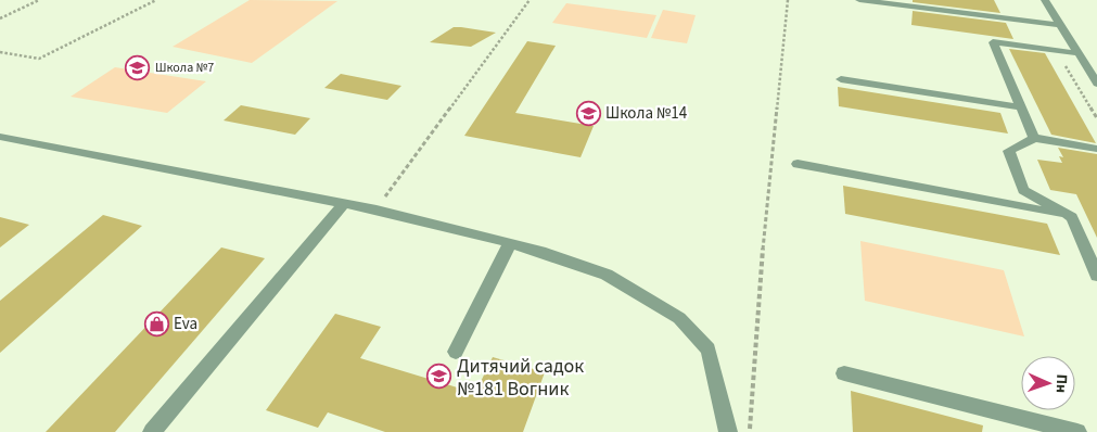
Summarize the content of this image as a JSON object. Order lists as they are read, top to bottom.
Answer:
{
  "places": {
    "school or university": ["Школа №7", "Школа №14", "Дитячий садок №181 Вогник"],
    "shop": ["Eva"]
  },
  "north": "right"
}
